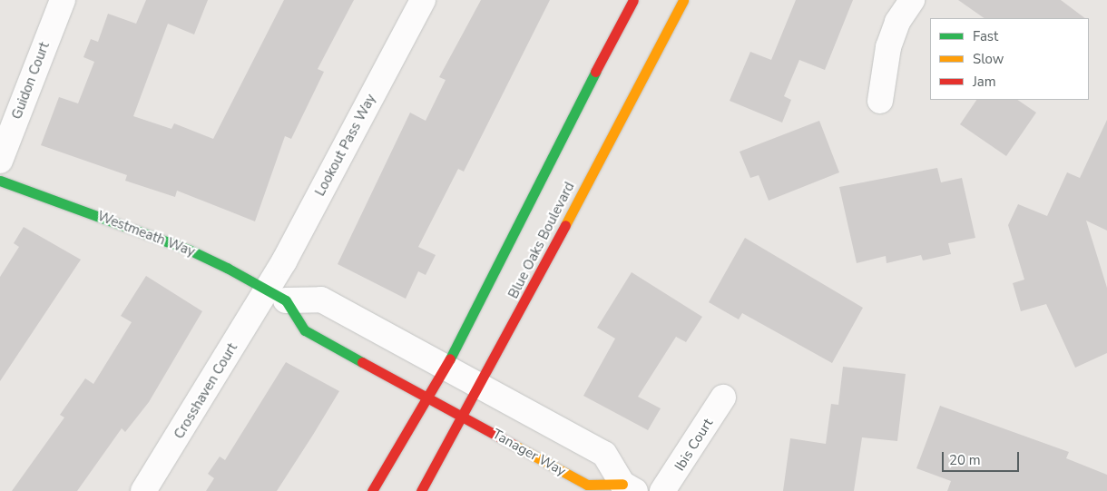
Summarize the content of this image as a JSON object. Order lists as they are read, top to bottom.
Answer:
{
  "streets": {
    "main road": ["Westmeath Way", "Blue Oaks Boulevard", "Tanager Way"],
    "street": [
      "Guidon Court",
      "Lookout Pass Way",
      "Crosshaven Court",
      "Ibis Court"
    ]
  },
  "crossings": [
    ["Lookout Pass Way", "Westmeath Way"],
    ["Lookout Pass Way", "Crosshaven Court"],
    ["Westmeath Way", "Blue Oaks Boulevard"],
    ["Westmeath Way", "Crosshaven Court"],
    ["Westmeath Way", "Tanager Way"],
    ["Blue Oaks Boulevard", "Tanager Way"]
  ],
  "legend": ["Fast", "Slow", "Jam"],
  "scale_bar": "20 m"
}
